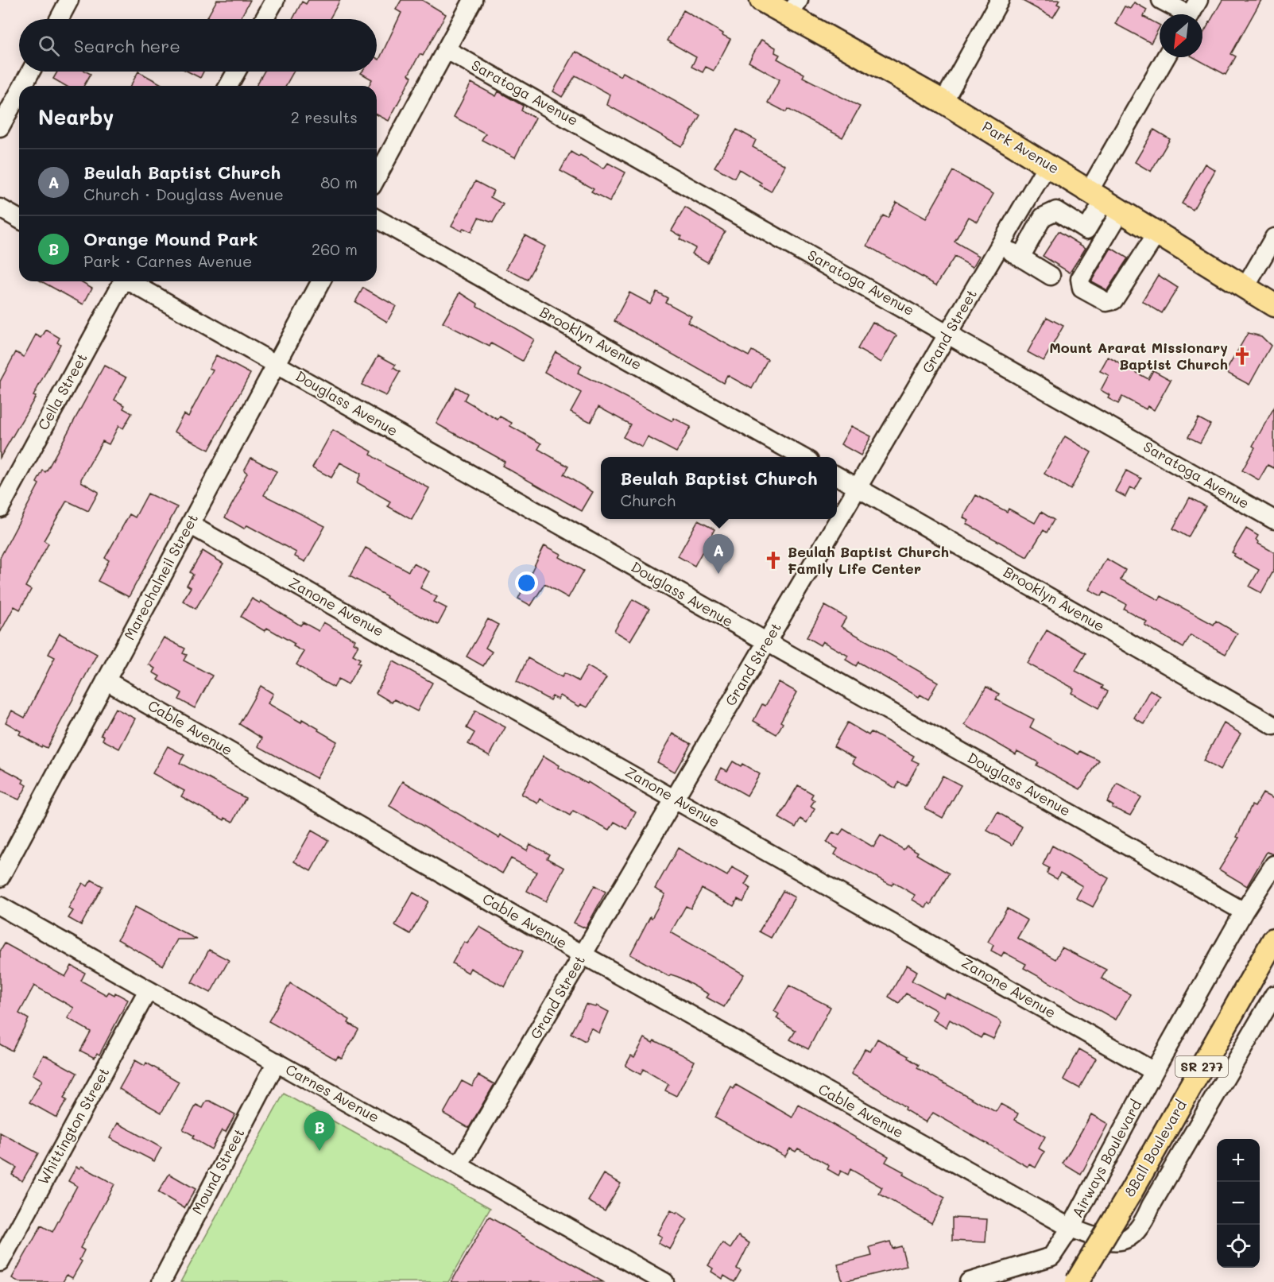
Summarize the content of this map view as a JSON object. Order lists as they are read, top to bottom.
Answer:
{
  "streets": {
    "main road": ["Park Avenue", "SR 277", "8Ball Boulevard"],
    "street": [
      "Saratoga Avenue",
      "Grand Street",
      "Brooklyn Avenue",
      "Cella Street",
      "Douglass Avenue",
      "Marechalneil Street",
      "Zanone Avenue",
      "Cable Avenue",
      "Carnes Avenue",
      "Whittington Street",
      "Airways Boulevard",
      "Mound Street"
    ]
  },
  "crossings": [
    ["Saratoga Avenue", "Grand Street"],
    ["Park Avenue", "Grand Street"],
    ["Grand Street", "Brooklyn Avenue"],
    ["Grand Street", "Douglass Avenue"],
    ["Grand Street", "Zanone Avenue"],
    ["Grand Street", "Cable Avenue"],
    ["Grand Street", "Carnes Avenue"],
    ["Douglass Avenue", "Marechalneil Street"],
    ["Douglass Avenue", "Airways Boulevard"],
    ["Marechalneil Street", "Zanone Avenue"],
    ["Marechalneil Street", "Cable Avenue"],
    ["Zanone Avenue", "Airways Boulevard"],
    ["Cable Avenue", "Airways Boulevard"],
    ["Carnes Avenue", "Whittington Street"],
    ["Carnes Avenue", "Mound Street"]
  ],
  "places": {
    "church": ["Mount Ararat Missionary Baptist Church", "Beulah Baptist Church Family Life Center"]
  },
  "north": "bottom left",
  "page": {
    "search": "Search here",
    "heading": ["Nearby", "2 results"],
    "list": [
      {
        "mark": "A",
        "name": "Beulah Baptist Church",
        "note": "Church · Douglass Avenue",
        "value": "80 m"
      },
      {
        "mark": "B",
        "name": "Orange Mound Park",
        "note": "Park · Carnes Avenue",
        "value": "260 m"
      }
    ],
    "popup": ["Beulah Baptist Church", "Church"],
    "pins": ["A", "B"],
    "map_buttons": ["+", "−"]
  }
}
